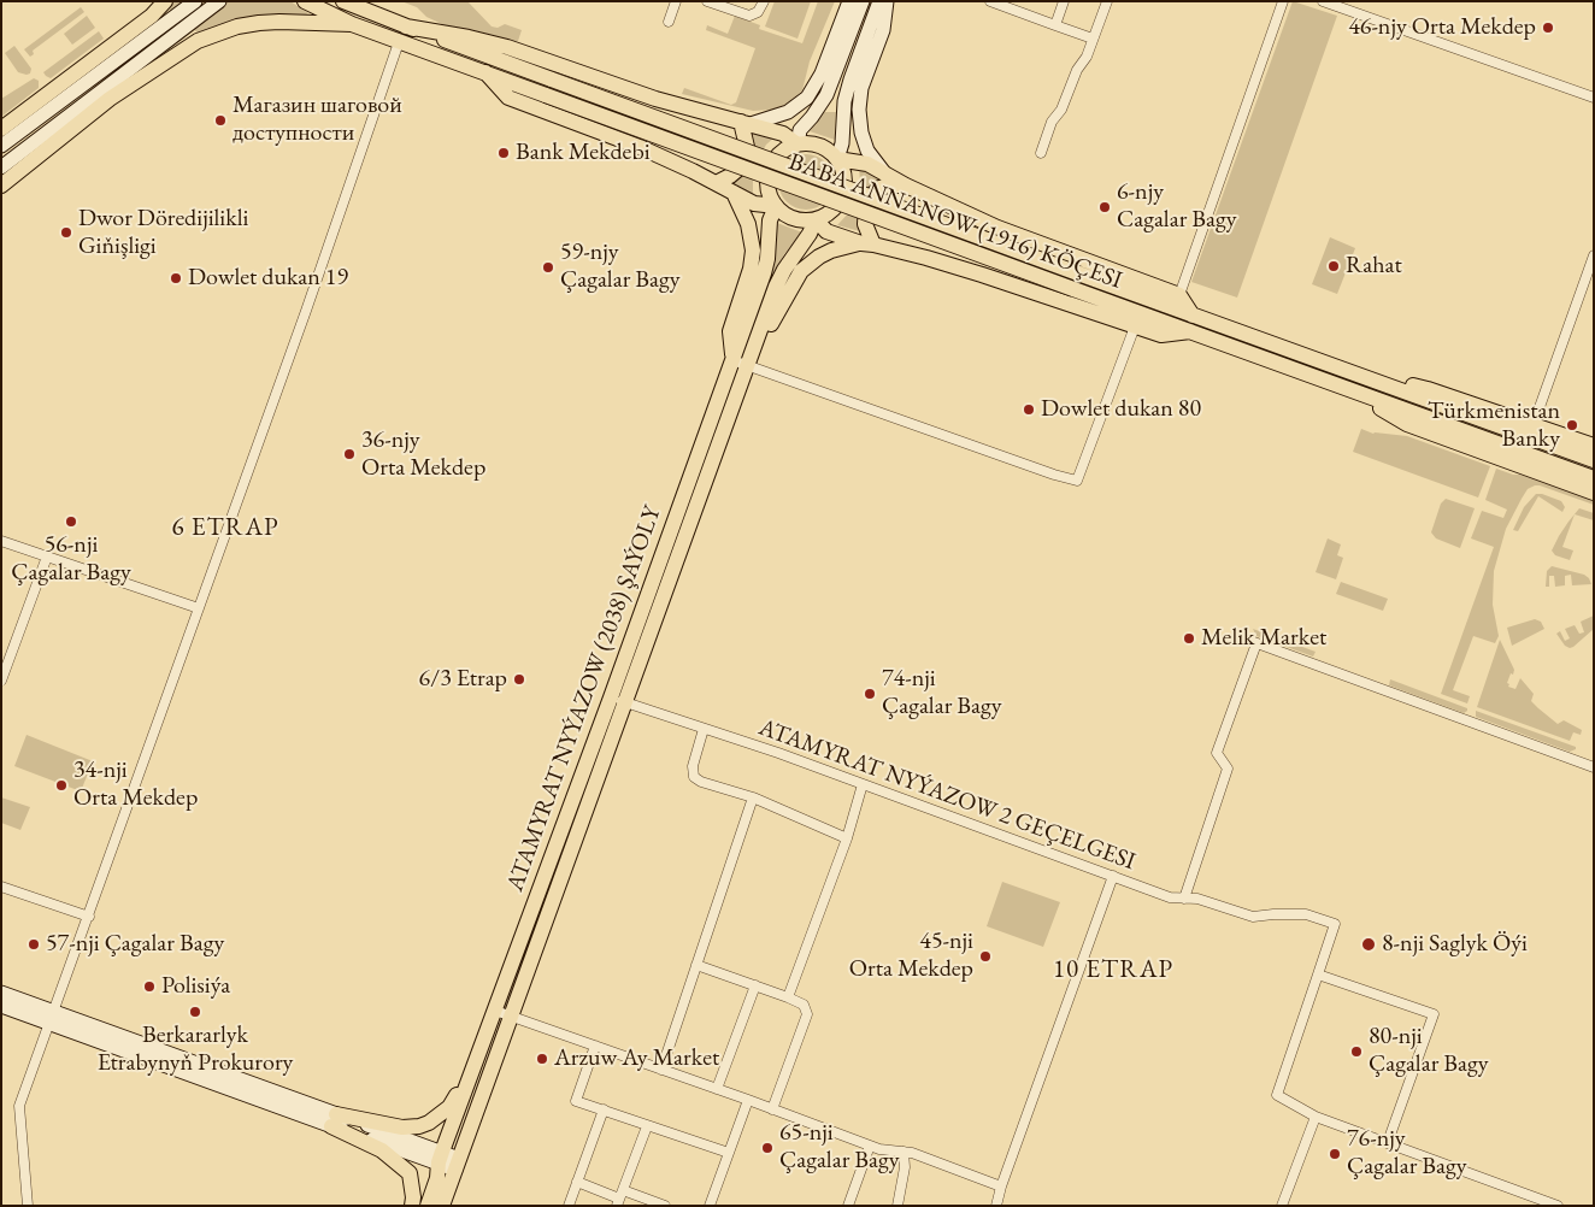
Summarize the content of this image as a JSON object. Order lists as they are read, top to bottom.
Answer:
{
  "streets": {
    "main road": ["BABA ANNANOW (1916) KÖÇESI", "ATAMYRAT NYÝAZOW (2038) ŞAÝOLY"],
    "street": ["ATAMYRAT NYÝAZOW 2 GEÇELGESI"]
  },
  "crossings": [
    ["ATAMYRAT NYÝAZOW (2038) ŞAÝOLY", "ATAMYRAT NYÝAZOW 2 GEÇELGESI"]
  ],
  "districts": ["6 ETRAP", "10 ETRAP"],
  "places": [
    "46-njy Orta Mekdep",
    "Магазин шаговой доступности",
    "Bank Mekdebi",
    "6-njy Cagalar Bagy",
    "Dwor Döredijilikli Giňişligi",
    "Rahat",
    "59-njy Çagalar Bagy",
    "Dowlet dukan 19",
    "Dowlet dukan 80",
    "Türkmenistan Banky",
    "36-njy Orta Mekdep",
    "56-nji Çagalar Bagy",
    "Melik Market",
    "6/3 Etrap",
    "74-nji Çagalar Bagy",
    "34-nji Orta Mekdep",
    "57-nji Çagalar Bagy",
    "8-nji Saglyk Öýi",
    "45-nji Orta Mekdep",
    "Polisiýa",
    "Berkararlyk Etrabynyň Prokurory",
    "80-nji Çagalar Bagy",
    "Arzuw Ay Market",
    "65-nji Çagalar Bagy",
    "76-njy Çagalar Bagy"
  ]
}
